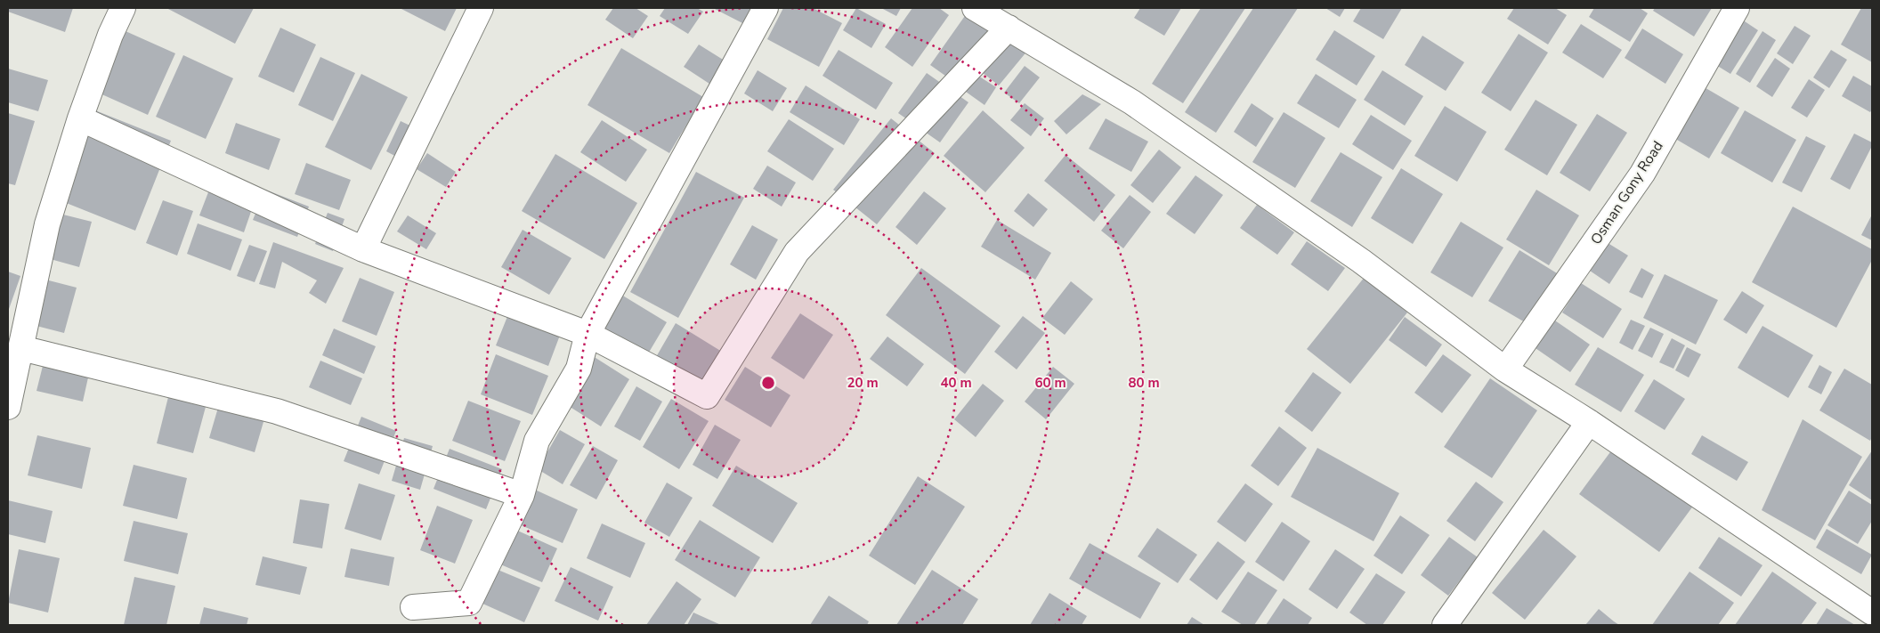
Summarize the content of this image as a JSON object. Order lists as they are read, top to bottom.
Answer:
{
  "streets": {
    "street": ["Osman Gony Road"]
  },
  "rings": [
    "20 m",
    "40 m",
    "60 m",
    "80 m"
  ]
}
